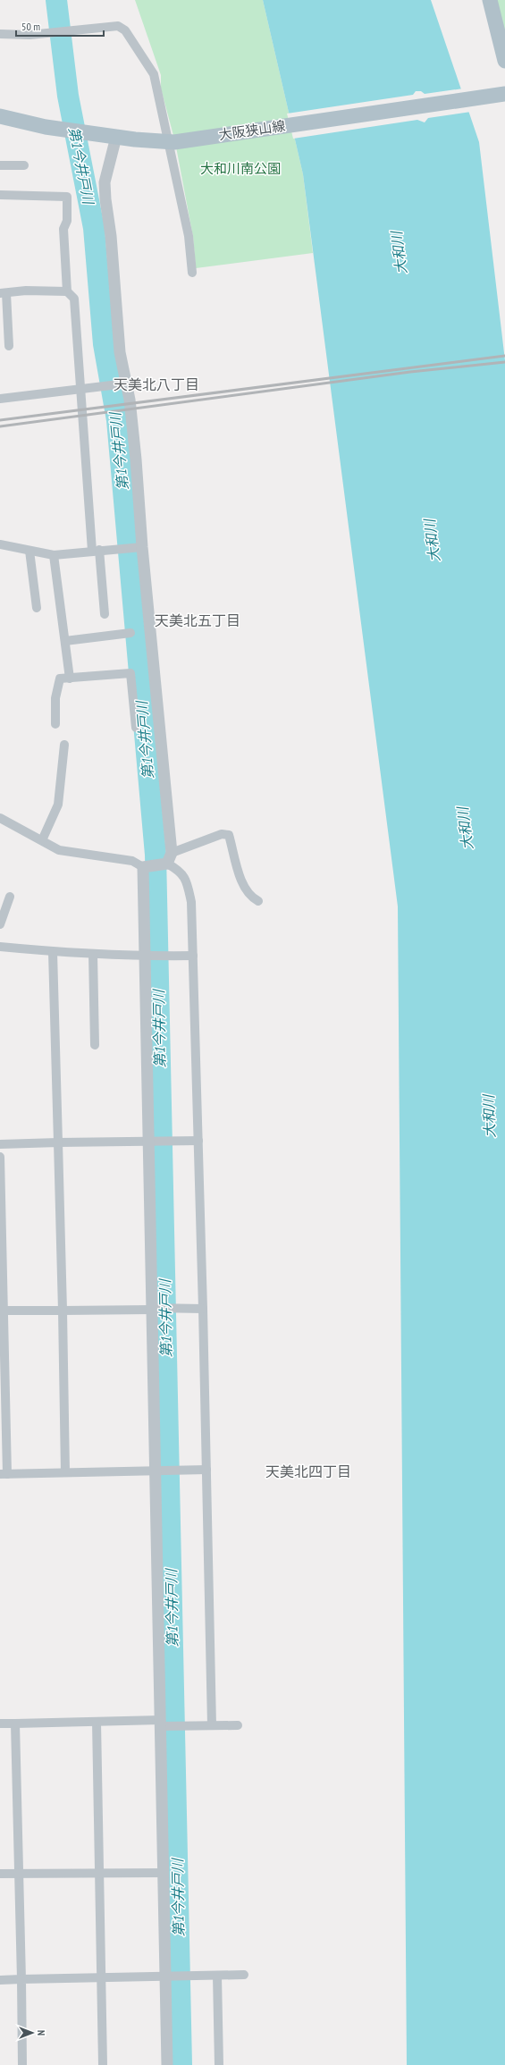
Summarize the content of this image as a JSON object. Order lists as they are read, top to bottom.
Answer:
{
  "streets": {
    "main road": ["大阪狭山線"]
  },
  "districts": ["天美北八丁目", "天美北五丁目", "天美北四丁目"],
  "water": ["第1今井戸川", "大和川"],
  "parks": ["大和川南公園"],
  "scale_bar": "50 m",
  "north": "right"
}
